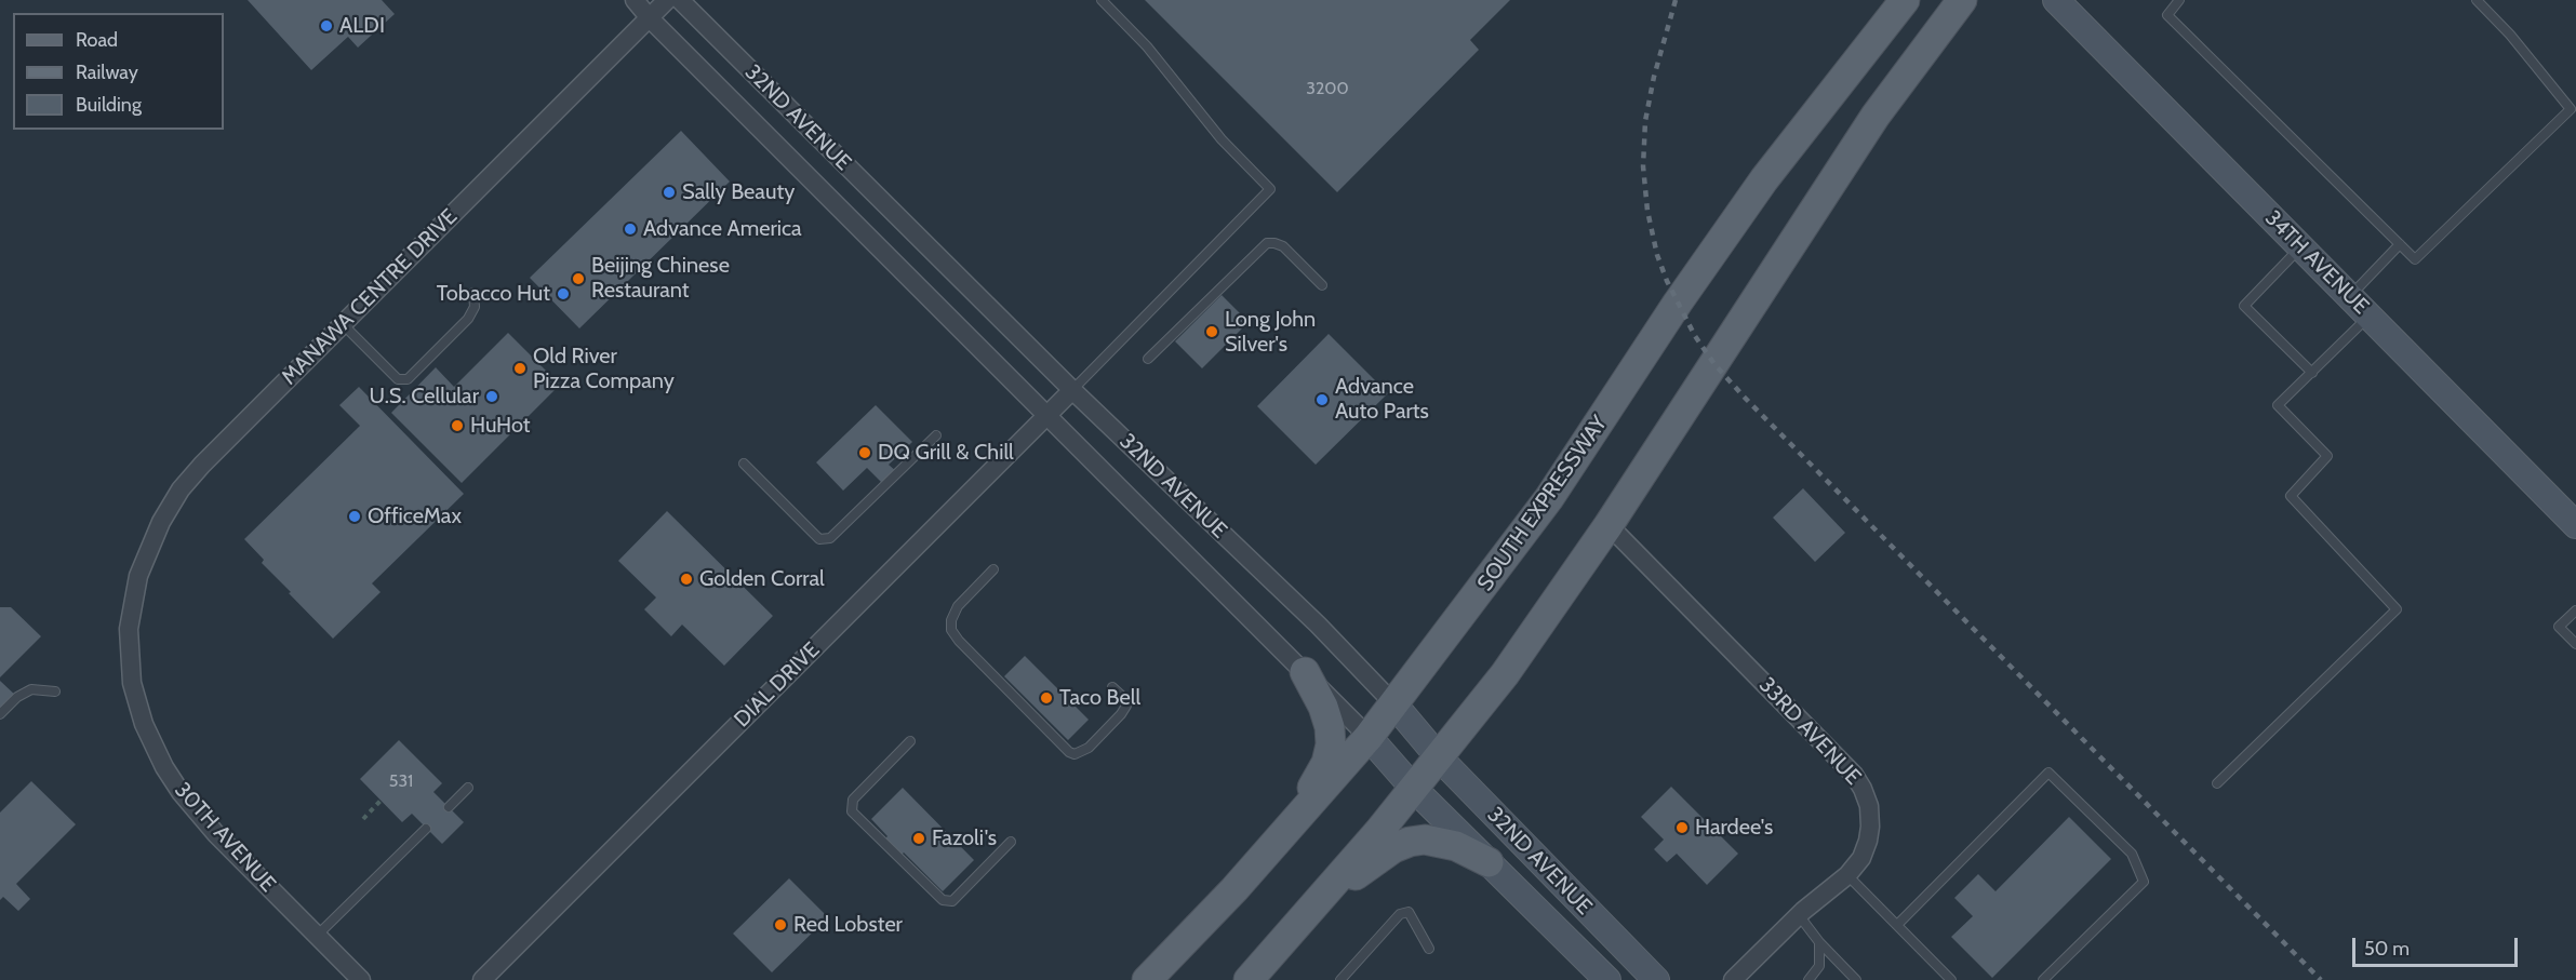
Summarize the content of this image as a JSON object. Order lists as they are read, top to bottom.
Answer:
{
  "streets": {
    "main road": ["SOUTH EXPRESSWAY"],
    "street": [
      "32ND AVENUE",
      "34TH AVENUE",
      "MANAWA CENTRE DRIVE",
      "DIAL DRIVE",
      "33RD AVENUE",
      "30TH AVENUE"
    ]
  },
  "crossings": [
    ["32ND AVENUE", "MANAWA CENTRE DRIVE"],
    ["32ND AVENUE", "SOUTH EXPRESSWAY"],
    ["32ND AVENUE", "DIAL DRIVE"],
    ["MANAWA CENTRE DRIVE", "30TH AVENUE"]
  ],
  "places": [
    "ALDI",
    "Sally Beauty",
    "Advance America",
    "Beijing Chinese Restaurant",
    "Tobacco Hut",
    "Long John Silver's",
    "Old River Pizza Company",
    "U.S. Cellular",
    "Advance Auto Parts",
    "HuHot",
    "DQ Grill & Chill",
    "OfficeMax",
    "Golden Corral",
    "Taco Bell",
    "Hardee's",
    "Fazoli's",
    "Red Lobster"
  ],
  "house_numbers": ["3200", "531"],
  "legend": ["Road", "Railway", "Building"],
  "scale_bar": "50 m"
}
